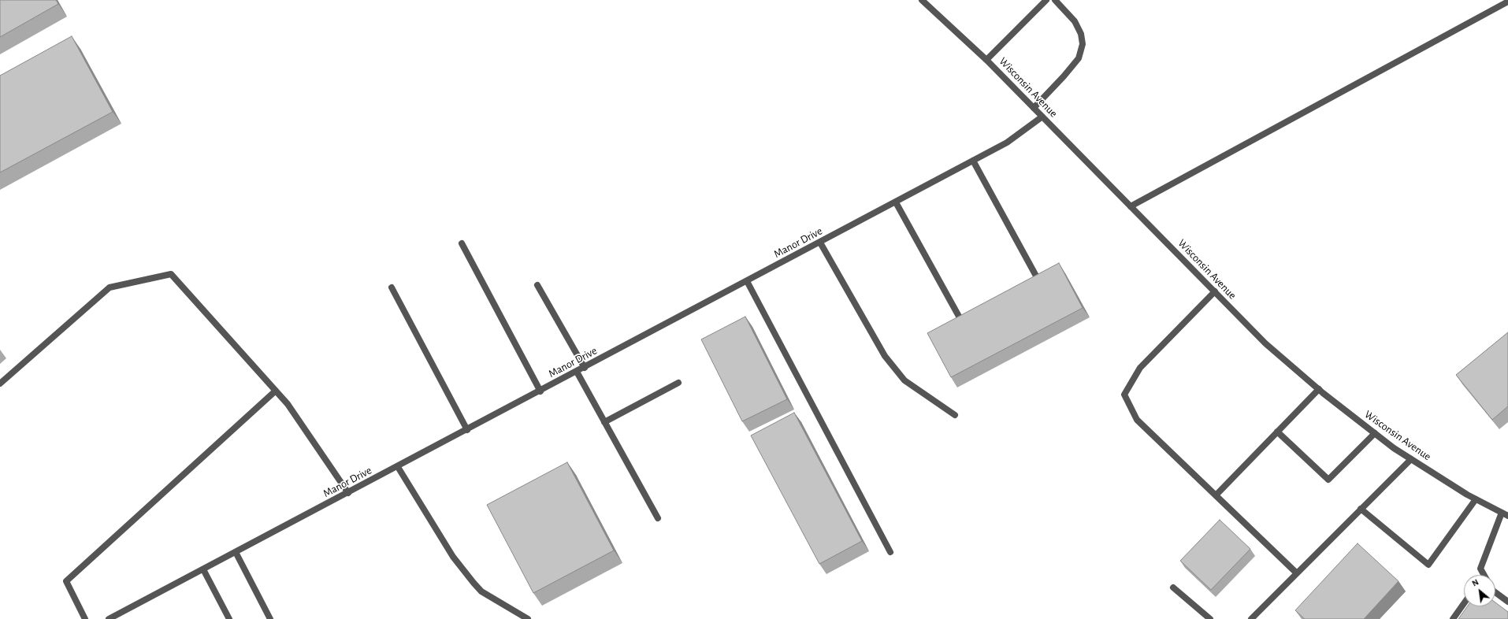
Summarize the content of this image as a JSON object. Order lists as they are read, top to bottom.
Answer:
{
  "streets": {
    "street": ["Wisconsin Avenue", "Manor Drive"]
  },
  "crossings": [
    ["Wisconsin Avenue", "Manor Drive"]
  ],
  "north": "top left"
}
